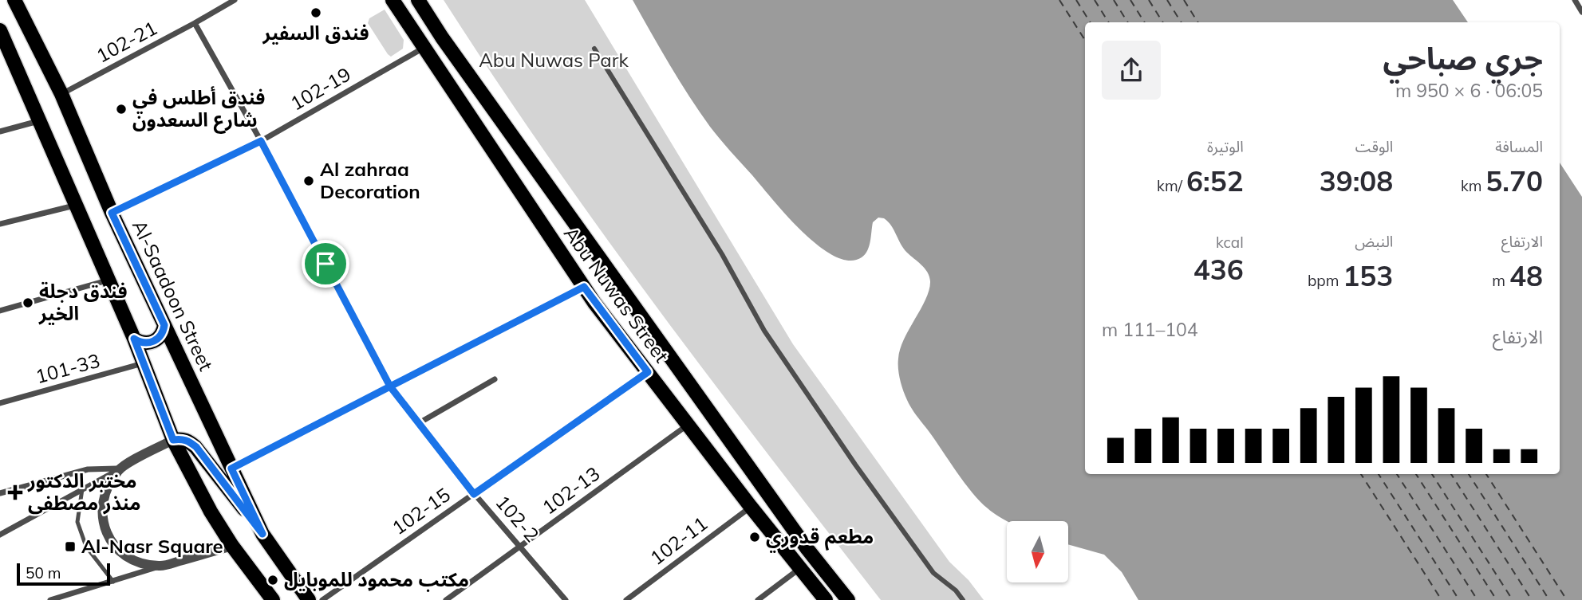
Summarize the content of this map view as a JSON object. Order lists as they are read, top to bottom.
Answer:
{
  "streets": {
    "main road": ["Abu Nuwas Street", "Al-Saadoon Street"],
    "street": [
      "102-21",
      "102-19",
      "101-33",
      "102-13",
      "102-15",
      "102-2",
      "102-11"
    ]
  },
  "crossings": [
    ["102-21", "Al-Saadoon Street"],
    ["102-21", "102-2"],
    ["102-19", "Abu Nuwas Street"],
    ["102-19", "Al-Saadoon Street"],
    ["102-19", "102-2"],
    ["Abu Nuwas Street", "102-13"],
    ["Abu Nuwas Street", "102-15"],
    ["Abu Nuwas Street", "102-11"],
    ["102-13", "102-2"],
    ["102-15", "102-2"]
  ],
  "parks": ["Abu Nuwas Park"],
  "places": {
    "other": [
      "فندق السفير",
      "فندق أطلس في شارع السعدون",
      "Al zahraa Decoration",
      "فندق دجلة الخير",
      "مطعم قدوري",
      "مكتب محمود للموبايل"
    ],
    "health": ["مختبر الدكتور منذر مصطفى"],
    "transit": ["Al-Nasr Square"]
  },
  "scale_bar": "50 m",
  "north": "bottom",
  "page": {
    "heading": ["جري صباحي", "06:05 · 6 × 950 m"],
    "stats": [
      ["المسافة", "5.70 km"],
      ["الوقت", "39:08"],
      ["الوتيرة", "6:52 /km"],
      ["الارتفاع", "48 m"],
      ["النبض", "153 bpm"],
      ["kcal", "436"]
    ],
    "chart": ["الارتفاع", "104–111 m"],
    "scale": "50 m"
  }
}
